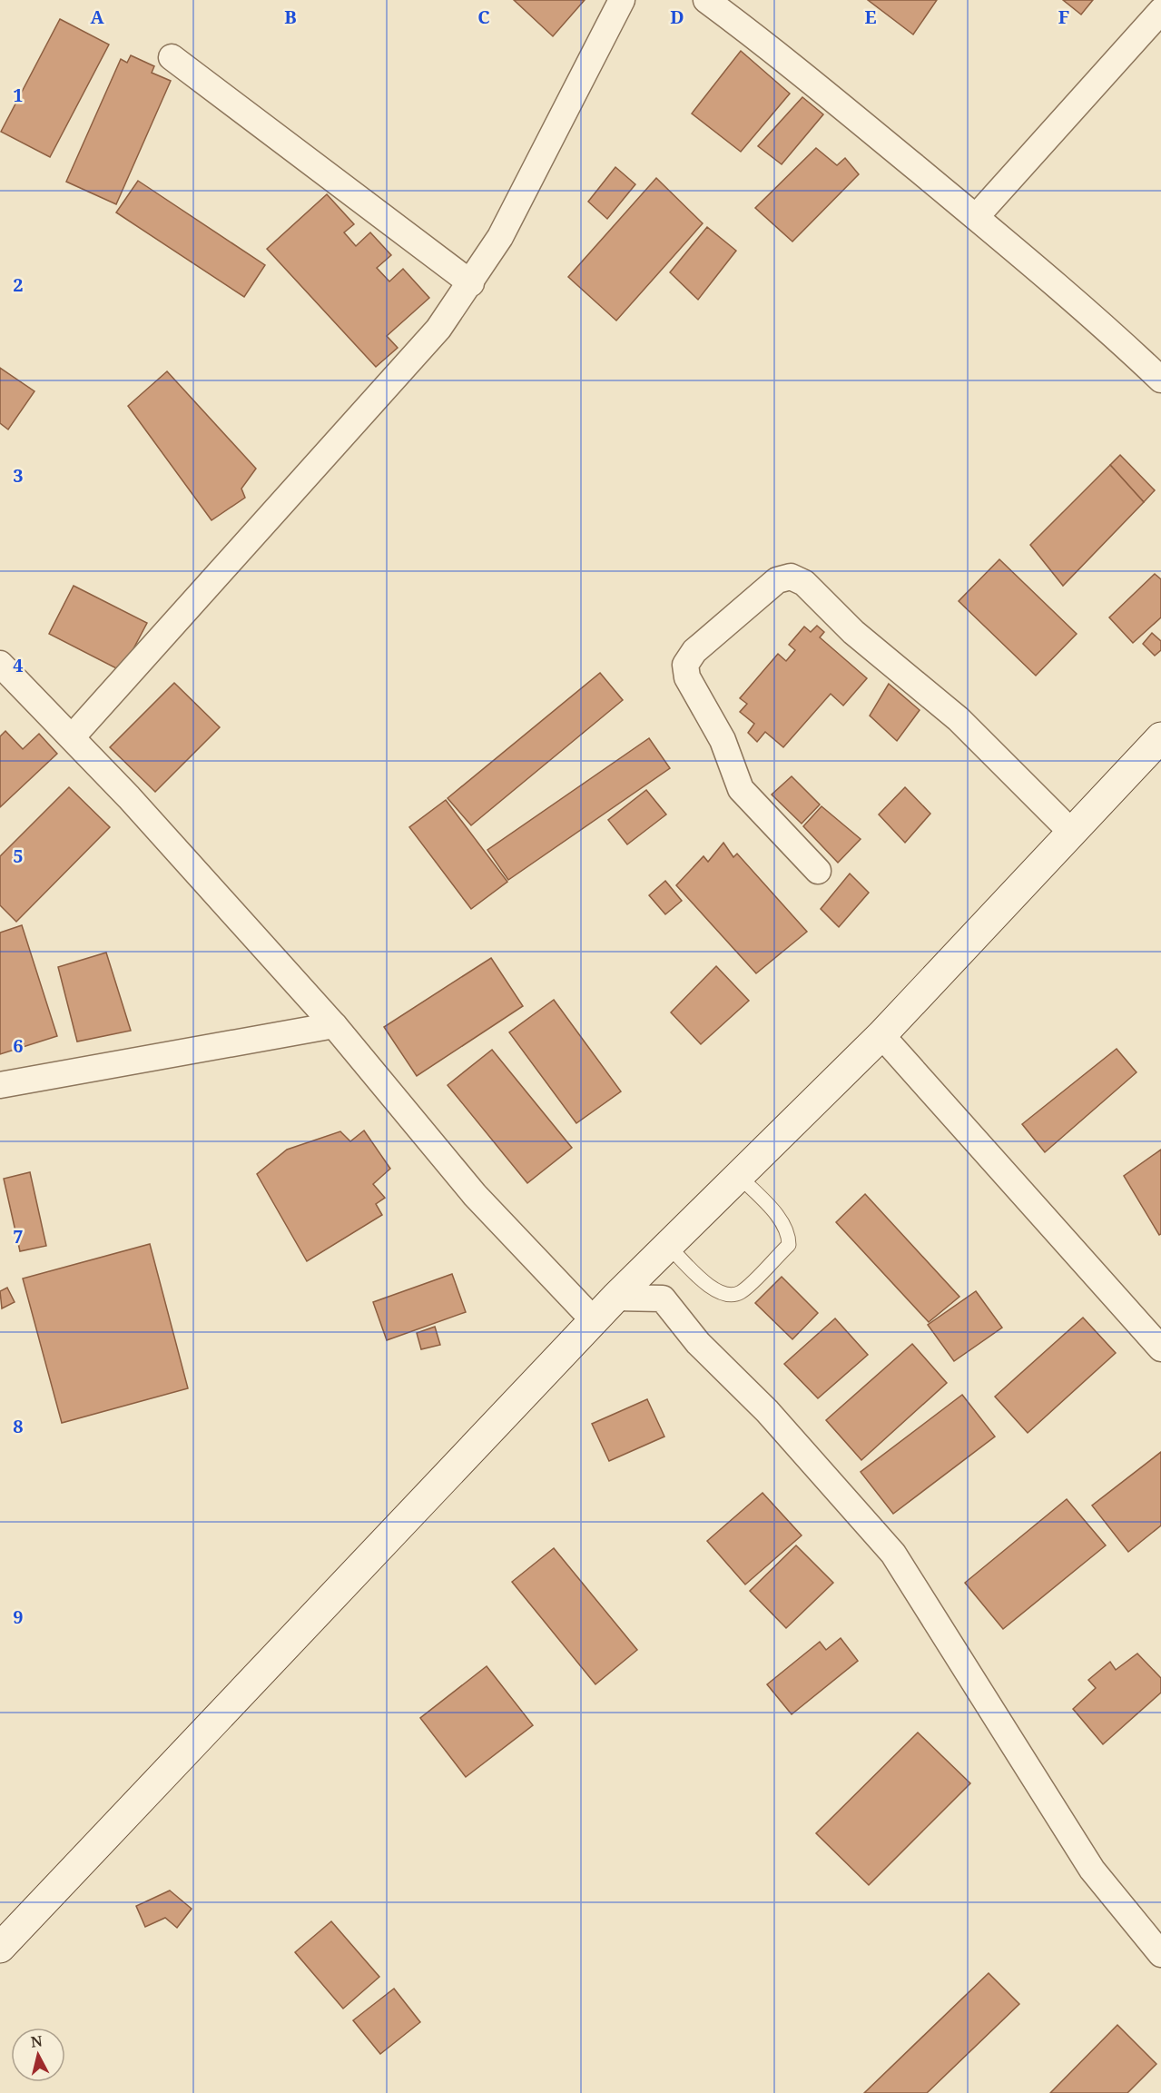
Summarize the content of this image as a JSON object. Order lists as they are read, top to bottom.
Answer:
{
  "north": "top",
  "grid": {
    "columns": [
      "A",
      "B",
      "C",
      "D",
      "E",
      "F"
    ],
    "rows": [
      "1",
      "2",
      "3",
      "4",
      "5",
      "6",
      "7",
      "8",
      "9"
    ]
  }
}
